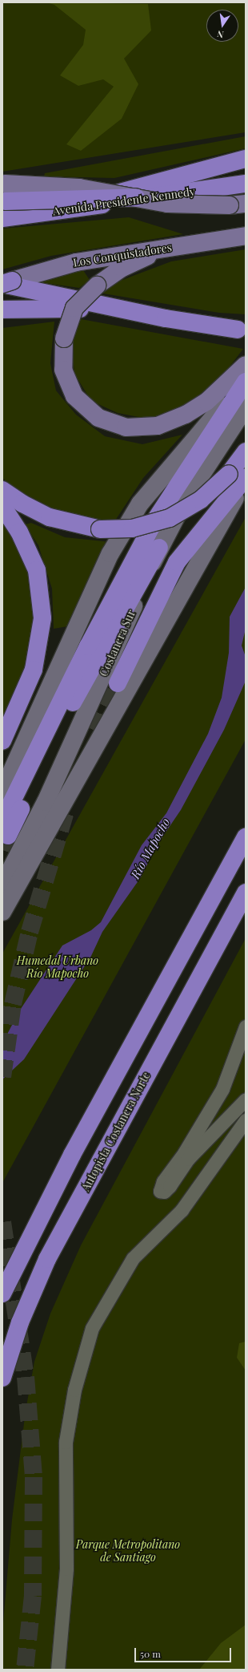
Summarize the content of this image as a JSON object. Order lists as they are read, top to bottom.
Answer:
{
  "streets": {
    "highway": ["Avenida Presidente Kennedy", "Autopista Costanera Norte"],
    "main road": ["Los Conquistadores", "Costanera Sur"]
  },
  "water": ["Río Mapocho"],
  "parks": ["Humedal Urbano Río Mapocho", "Parque Metropolitano de Santiago"],
  "scale_bar": "50 m",
  "north": "bottom"
}
